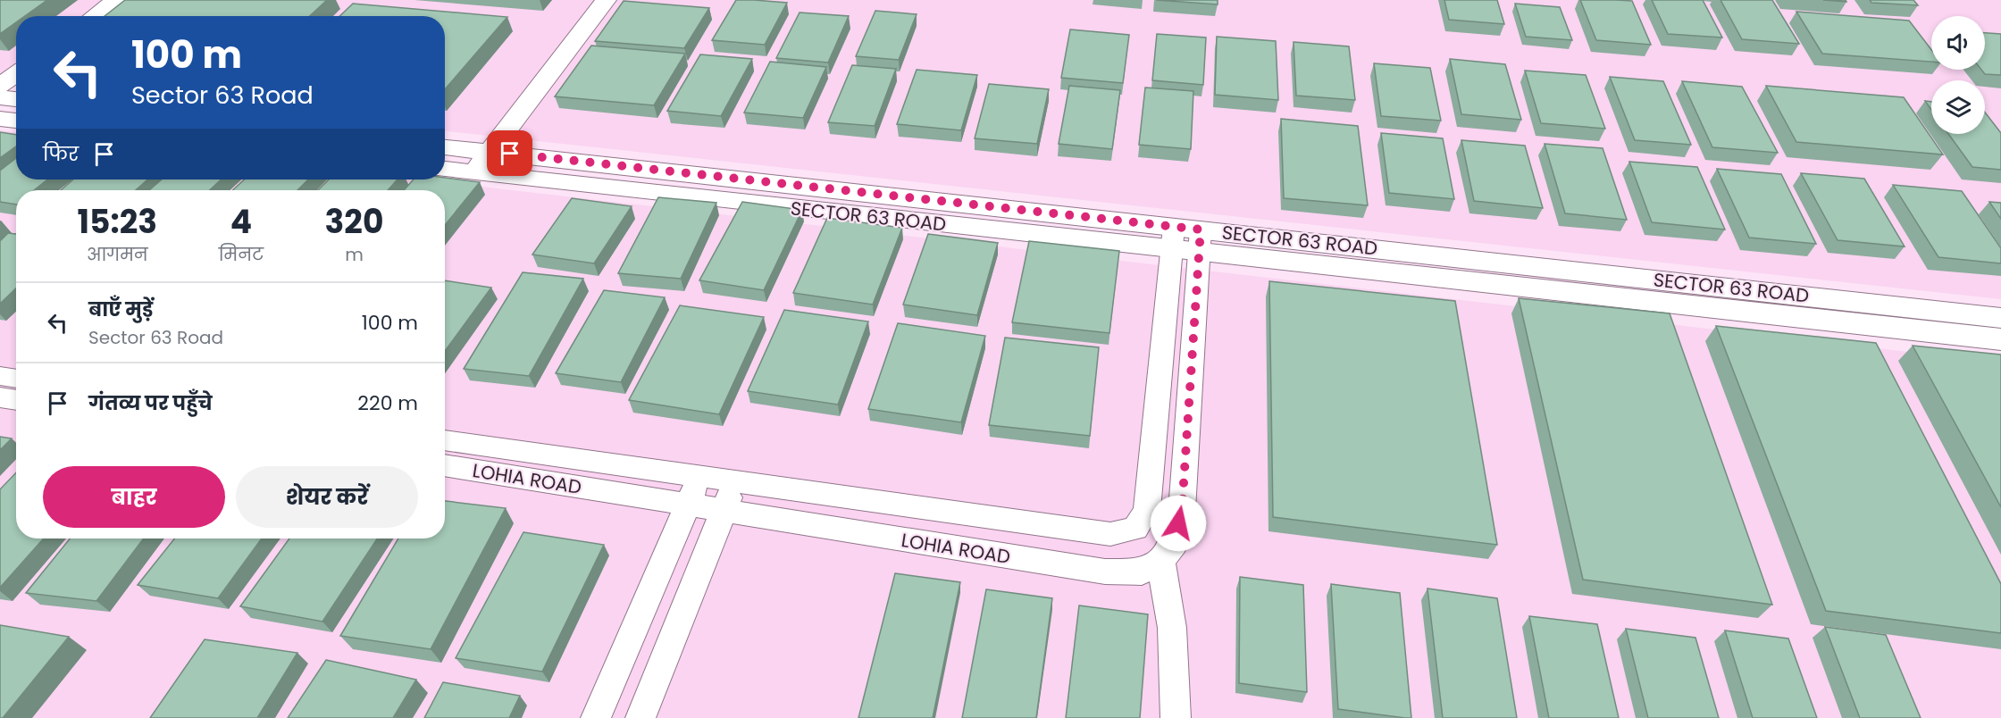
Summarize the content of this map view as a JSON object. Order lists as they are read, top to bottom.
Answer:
{
  "streets": {
    "street": ["SECTOR 63 ROAD", "LOHIA ROAD"]
  },
  "crossings": [
    ["SECTOR 63 ROAD", "LOHIA ROAD"]
  ],
  "page": {
    "turn": ["100 m", "Sector 63 Road"],
    "then": "फिर",
    "eta": [
      "15:23",
      "आगमन",
      "4",
      "मिनट",
      "320",
      "m"
    ],
    "list": [
      {
        "name": "बाएँ मुड़ें",
        "note": "Sector 63 Road",
        "value": "100 m"
      },
      {
        "name": "गंतव्य पर पहुँचे",
        "value": "220 m"
      }
    ],
    "buttons": ["बाहर", "शेयर करें"]
  }
}
